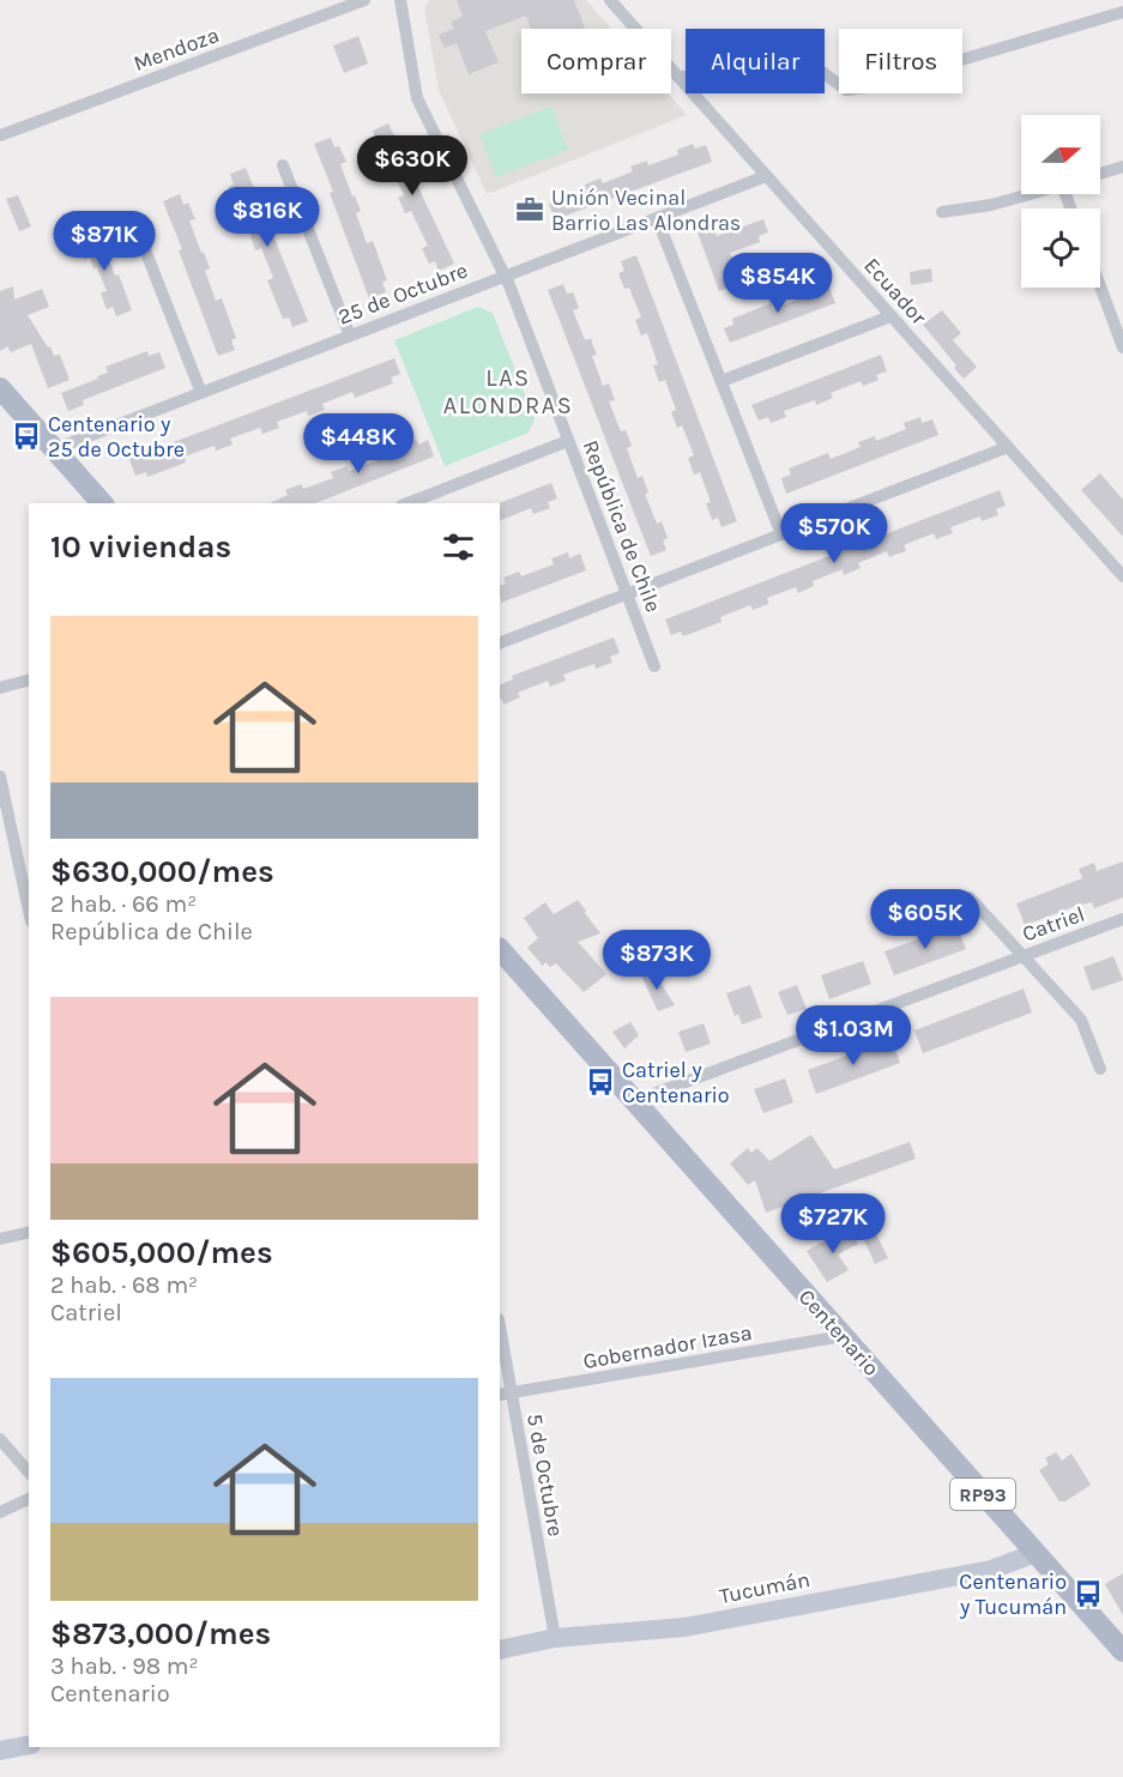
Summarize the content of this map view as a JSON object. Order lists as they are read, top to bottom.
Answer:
{
  "streets": {
    "main road": ["Centenario", "RP93", "Tucumán"],
    "street": [
      "Mendoza",
      "Ecuador",
      "25 de Octubre",
      "República de Chile",
      "Catriel",
      "Gobernador Izasa",
      "5 de Octubre"
    ]
  },
  "crossings": [
    ["Ecuador", "25 de Octubre"],
    ["25 de Octubre", "República de Chile"],
    ["Catriel", "Centenario"],
    ["Centenario", "Gobernador Izasa"],
    ["Centenario", "Tucumán"],
    ["Gobernador Izasa", "5 de Octubre"],
    ["5 de Octubre", "Tucumán"]
  ],
  "districts": ["LAS ALONDRAS"],
  "places": {
    "office": ["Unión Vecinal Barrio Las Alondras"],
    "bus stop": ["Centenario y 25 de Octubre", "Catriel y Centenario", "Centenario y Tucumán"]
  },
  "north": "right",
  "page": {
    "chip": ["Comprar", "Alquilar", "Filtros"],
    "price": [
      "$630K",
      "$816K",
      "$871K",
      "$854K",
      "$448K",
      "$570K",
      "$605K",
      "$873K",
      "$1.03M",
      "$727K"
    ],
    "heading": "10 viviendas",
    "list": [
      {
        "name": "$630,000/mes",
        "note": "2 hab. · 66 m² · República de Chile"
      },
      {
        "name": "$605,000/mes",
        "note": "2 hab. · 68 m² · Catriel"
      },
      {
        "name": "$873,000/mes",
        "note": "3 hab. · 98 m² · Centenario"
      }
    ]
  }
}
